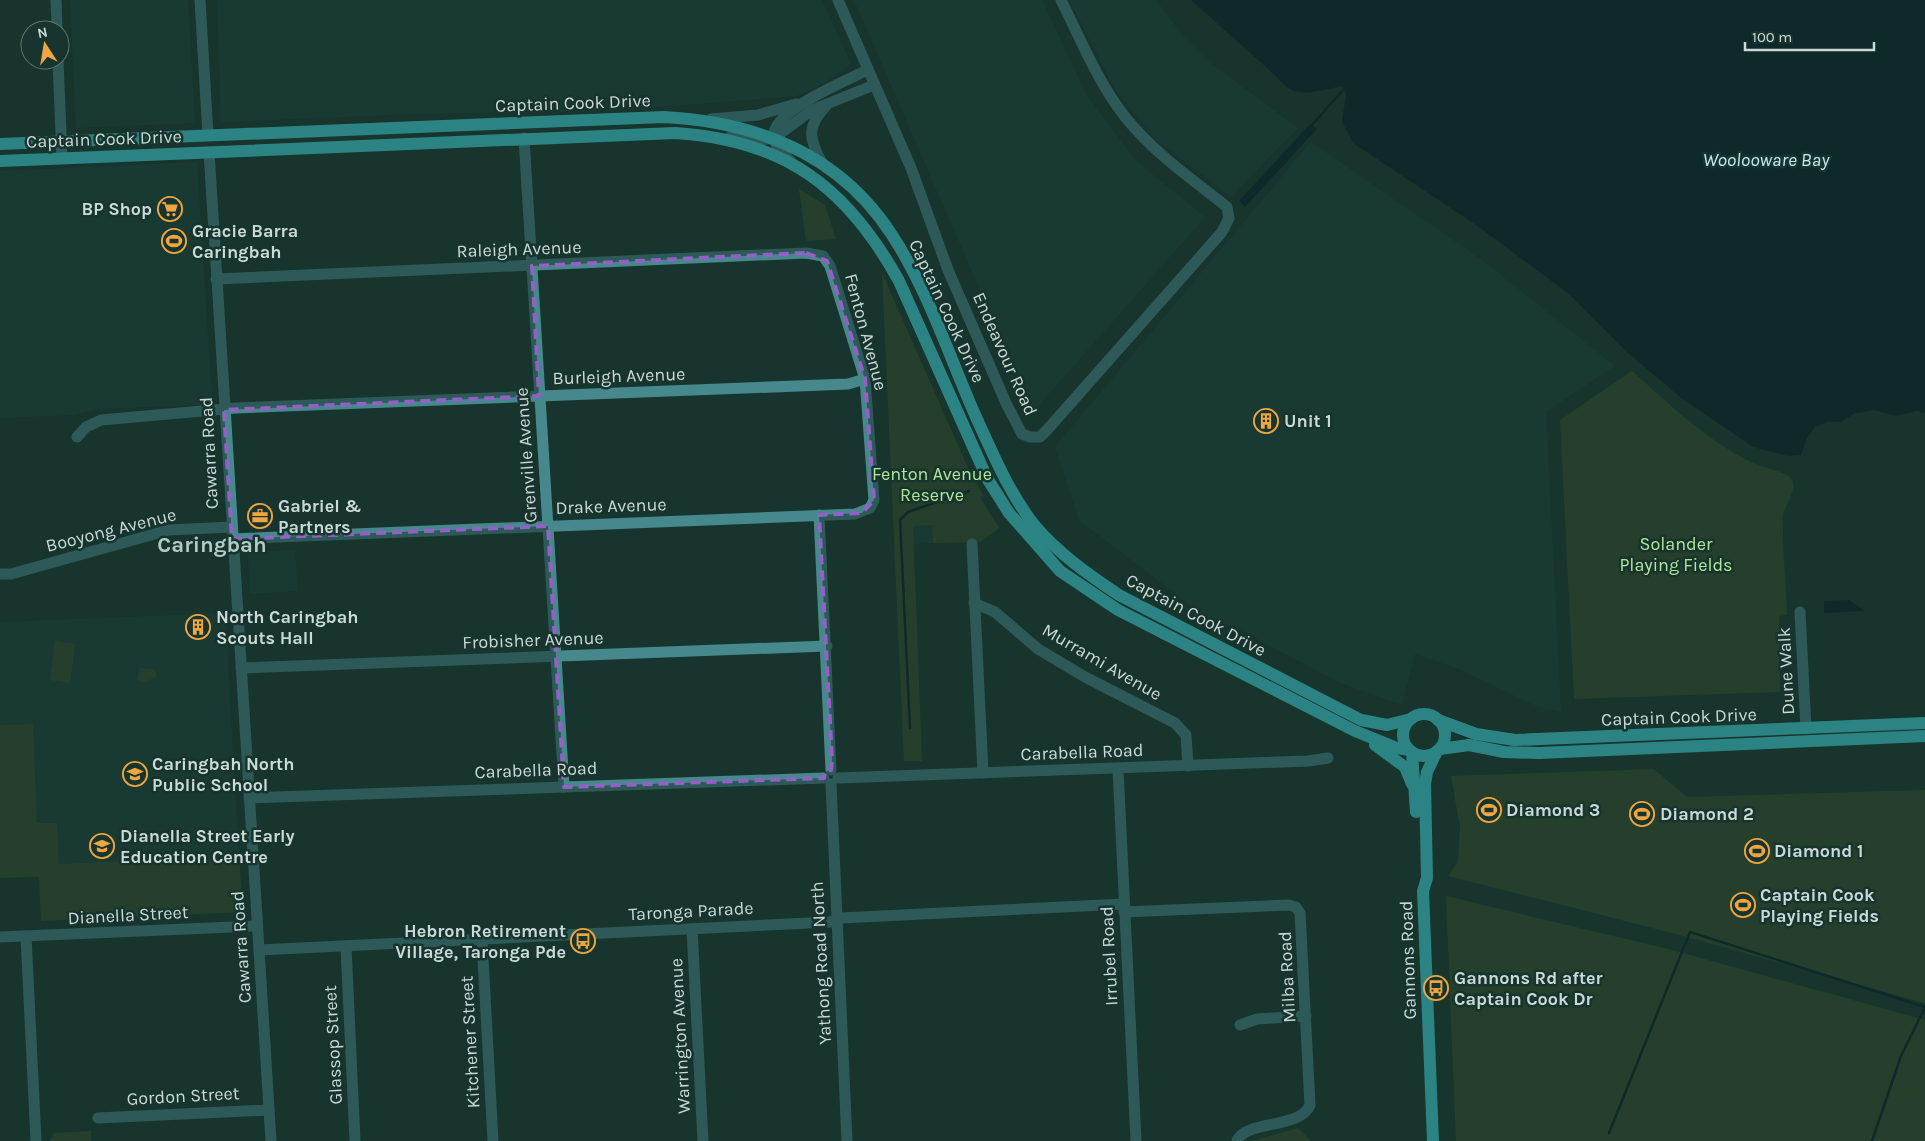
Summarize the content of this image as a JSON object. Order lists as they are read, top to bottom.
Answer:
{
  "streets": {
    "main road": ["Captain Cook Drive", "Grenville Avenue", "Gannons Road"],
    "street": [
      "Raleigh Avenue",
      "Fenton Avenue",
      "Endeavour Road",
      "Burleigh Avenue",
      "Cawarra Road",
      "Drake Avenue",
      "Booyong Avenue",
      "Frobisher Avenue",
      "Murrami Avenue",
      "Dune Walk",
      "Carabella Road",
      "Taronga Parade",
      "Dianella Street",
      "Irrubel Road",
      "Yathong Road North",
      "Milba Road",
      "Warrington Avenue",
      "Kitchener Street",
      "Glassop Street",
      "Gordon Street"
    ]
  },
  "crossings": [
    ["Captain Cook Drive", "Cawarra Road"],
    ["Captain Cook Drive", "Grenville Avenue"],
    ["Captain Cook Drive", "Dune Walk"],
    ["Captain Cook Drive", "Gannons Road"],
    ["Raleigh Avenue", "Fenton Avenue"],
    ["Raleigh Avenue", "Cawarra Road"],
    ["Raleigh Avenue", "Grenville Avenue"],
    ["Fenton Avenue", "Burleigh Avenue"],
    ["Fenton Avenue", "Drake Avenue"],
    ["Burleigh Avenue", "Cawarra Road"],
    ["Burleigh Avenue", "Grenville Avenue"],
    ["Cawarra Road", "Drake Avenue"],
    ["Cawarra Road", "Booyong Avenue"],
    ["Cawarra Road", "Frobisher Avenue"],
    ["Cawarra Road", "Carabella Road"],
    ["Cawarra Road", "Taronga Parade"],
    ["Cawarra Road", "Dianella Street"],
    ["Cawarra Road", "Gordon Street"],
    ["Grenville Avenue", "Drake Avenue"],
    ["Grenville Avenue", "Frobisher Avenue"],
    ["Grenville Avenue", "Carabella Road"],
    ["Drake Avenue", "Yathong Road North"],
    ["Frobisher Avenue", "Yathong Road North"],
    ["Murrami Avenue", "Carabella Road"],
    ["Carabella Road", "Irrubel Road"],
    ["Carabella Road", "Yathong Road North"],
    ["Taronga Parade", "Irrubel Road"],
    ["Taronga Parade", "Yathong Road North"],
    ["Taronga Parade", "Milba Road"],
    ["Taronga Parade", "Warrington Avenue"],
    ["Taronga Parade", "Kitchener Street"],
    ["Taronga Parade", "Glassop Street"],
    ["Irrubel Road", "Milba Road"]
  ],
  "districts": ["Caringbah"],
  "water": ["Woolooware Bay"],
  "parks": ["Fenton Avenue Reserve", "Solander Playing Fields"],
  "places": {
    "supermarket": ["BP Shop"],
    "sports": [
      "Gracie Barra Caringbah",
      "Diamond 3",
      "Diamond 2",
      "Diamond 1",
      "Captain Cook Playing Fields"
    ],
    "building": ["Unit 1", "North Caringbah Scouts Hall"],
    "office": ["Gabriel & Partners"],
    "school or university": ["Caringbah North Public School", "Dianella Street Early Education Centre"],
    "bus stop": ["Hebron Retirement Village, Taronga Pde", "Gannons Rd after Captain Cook Dr"]
  },
  "scale_bar": "100 m",
  "north": "top"
}
